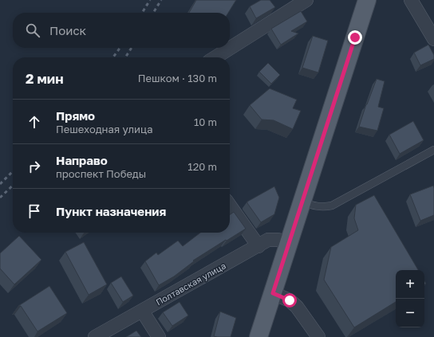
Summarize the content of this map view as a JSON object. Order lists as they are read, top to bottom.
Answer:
{
  "streets": {
    "street": ["Полтавская улица"]
  },
  "page": {
    "search": "Поиск",
    "heading": ["2 мин", "Пешком · 130 m"],
    "list": [
      ["Прямо", "Пешеходная улица", "10 m"],
      ["Направо", "проспект Победы", "120 m"],
      "Пункт назначения"
    ],
    "map_buttons": ["+", "−"]
  }
}
